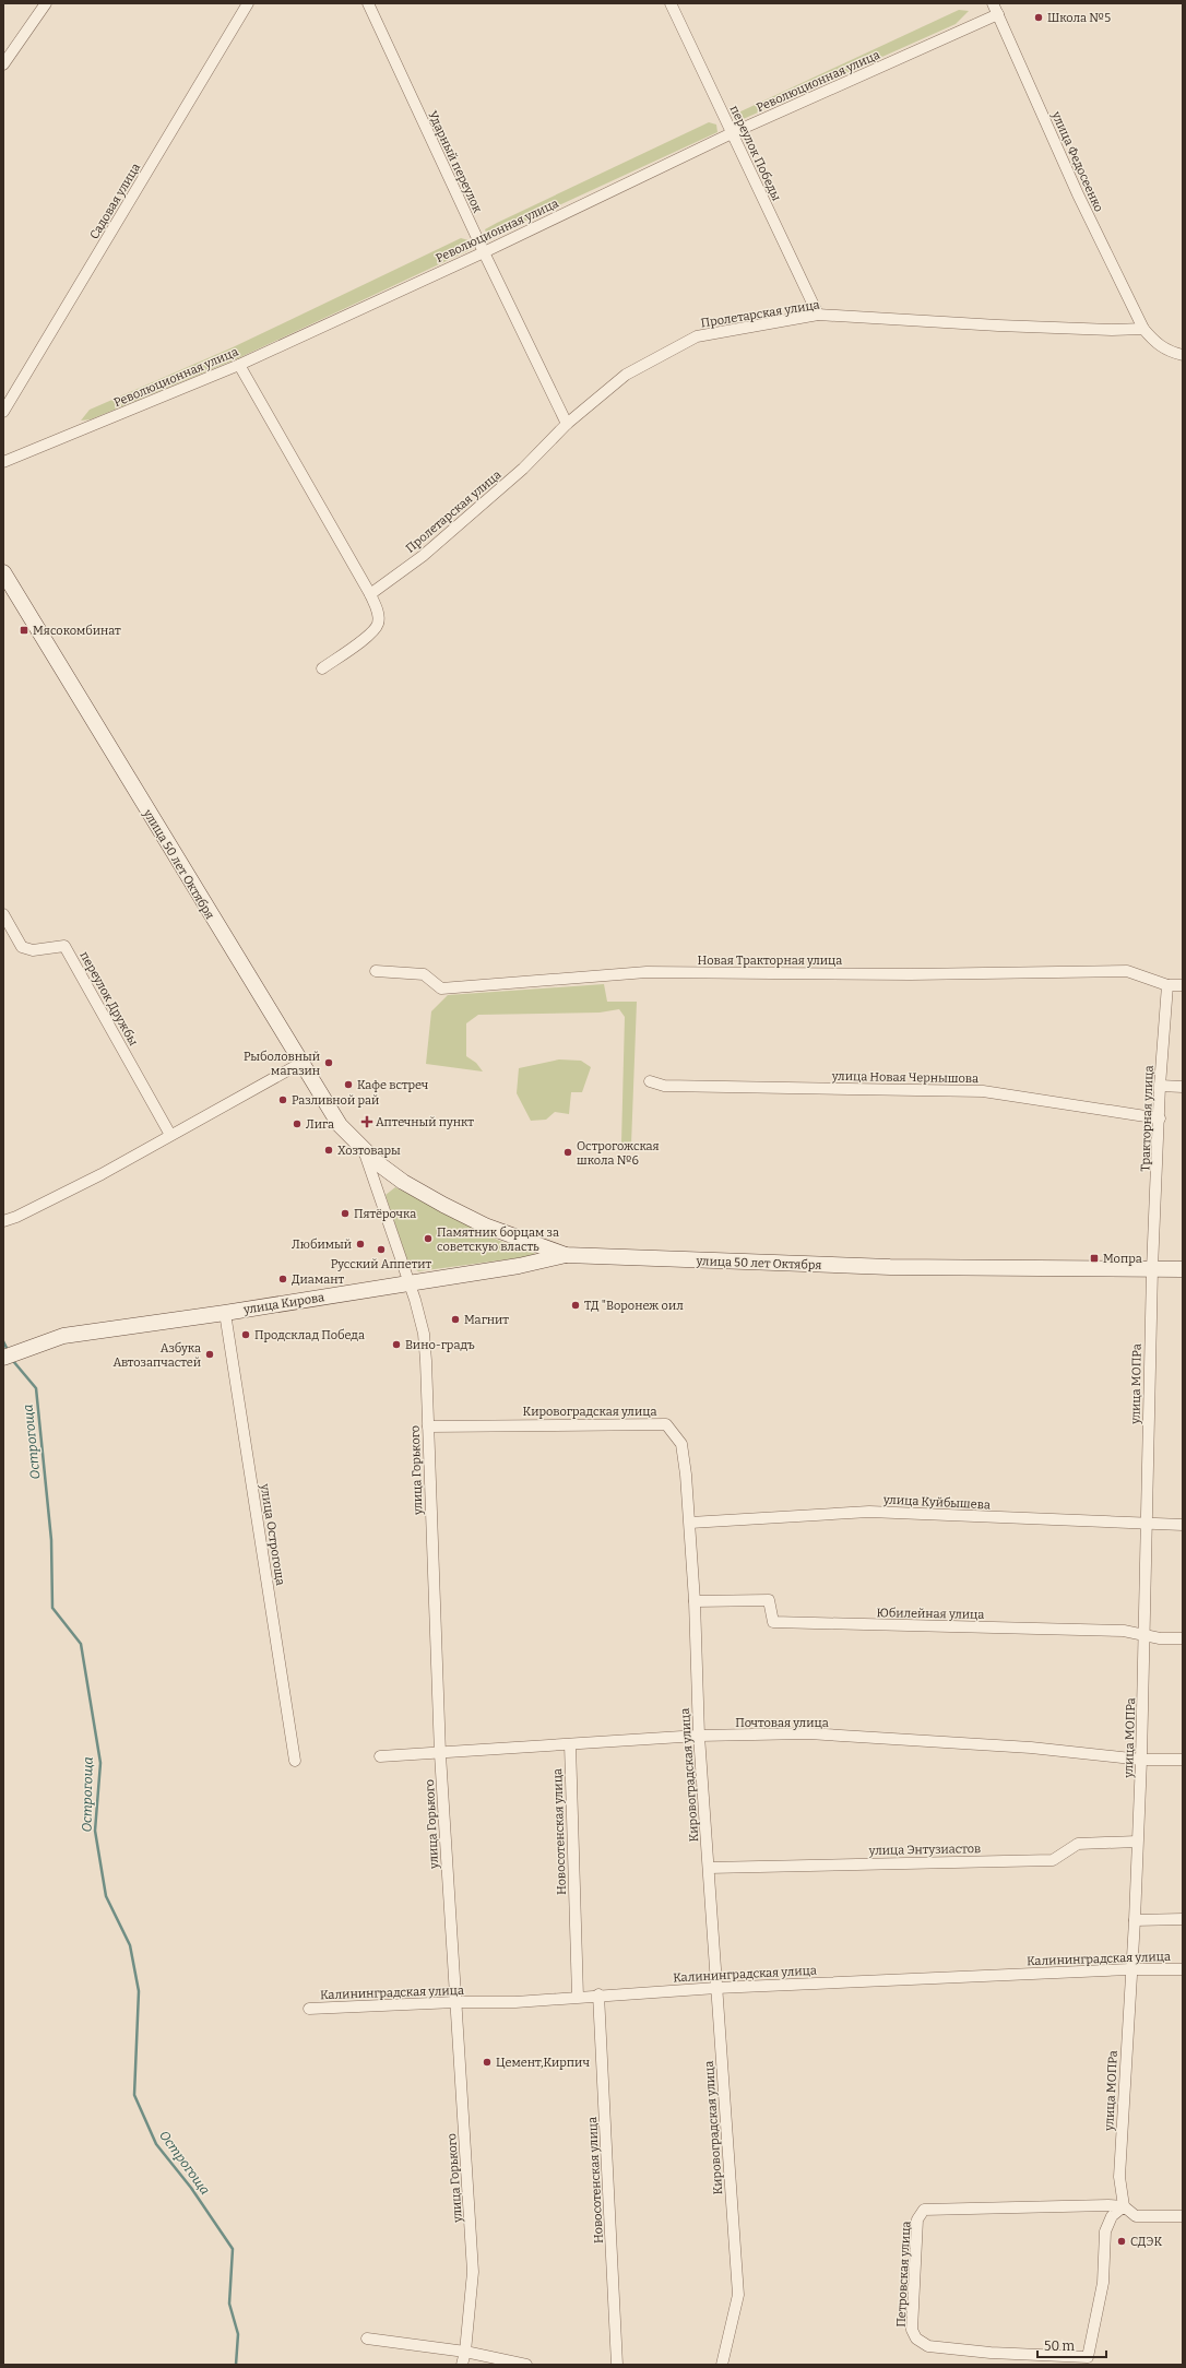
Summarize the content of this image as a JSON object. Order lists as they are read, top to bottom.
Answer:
{
  "streets": {
    "main road": ["улица 50 лет Октября", "улица Кирова"],
    "street": [
      "Революционная улица",
      "переулок Победы",
      "Ударный переулок",
      "улица Федосеенко",
      "Садовая улица",
      "Пролетарская улица",
      "Новая Тракторная улица",
      "переулок Дружбы",
      "улица Новая Чернышова",
      "Тракторная улица",
      "улица МОПРа",
      "Кировоградская улица",
      "улица Горького",
      "улица Куйбышева",
      "улица Острогоща",
      "Юбилейная улица",
      "Почтовая улица",
      "Новосотенская улица",
      "улица Энтузиастов",
      "Калининградская улица",
      "Петровская улица"
    ]
  },
  "crossings": [
    ["Революционная улица", "переулок Победы"],
    ["Революционная улица", "Ударный переулок"],
    ["Революционная улица", "улица Федосеенко"],
    ["переулок Победы", "Пролетарская улица"],
    ["Ударный переулок", "Пролетарская улица"],
    ["улица Федосеенко", "Пролетарская улица"],
    ["улица 50 лет Октября", "Тракторная улица"],
    ["улица 50 лет Октября", "улица Кирова"],
    ["улица 50 лет Октября", "улица МОПРа"],
    ["улица 50 лет Октября", "улица Горького"],
    ["Новая Тракторная улица", "Тракторная улица"],
    ["улица Новая Чернышова", "Тракторная улица"],
    ["Тракторная улица", "улица МОПРа"],
    ["улица Кирова", "улица Горького"],
    ["улица Кирова", "улица Острогоща"],
    ["улица МОПРа", "улица Куйбышева"],
    ["улица МОПРа", "Юбилейная улица"],
    ["улица МОПРа", "Почтовая улица"],
    ["улица МОПРа", "улица Энтузиастов"],
    ["улица МОПРа", "Калининградская улица"],
    ["улица МОПРа", "Петровская улица"],
    ["Кировоградская улица", "улица Горького"],
    ["Кировоградская улица", "улица Куйбышева"],
    ["Кировоградская улица", "Юбилейная улица"],
    ["Кировоградская улица", "Почтовая улица"],
    ["Кировоградская улица", "улица Энтузиастов"],
    ["Кировоградская улица", "Калининградская улица"],
    ["улица Горького", "Почтовая улица"],
    ["улица Горького", "Калининградская улица"],
    ["Почтовая улица", "Новосотенская улица"],
    ["Новосотенская улица", "Калининградская улица"]
  ],
  "water": ["Острогоща"],
  "places": {
    "other": [
      "Школа №5",
      "Рыболовный магазин",
      "Кафе встреч",
      "Разливной рай",
      "Лига",
      "Хозтовары",
      "Острогожская школа №6",
      "Пятёрочка",
      "Памятник борцам за советскую власть",
      "Любимый",
      "Русский Аппетит",
      "Диамант",
      "ТД \"Воронеж оил",
      "Магнит",
      "Продсклад Победа",
      "Вино-градъ",
      "Азбука Автозапчастей",
      "Цемент,Кирпич",
      "СДЭК"
    ],
    "transit": ["Мясокомбинат", "Мопра"],
    "health": ["Аптечный пункт"]
  },
  "scale_bar": "50 m"
}
